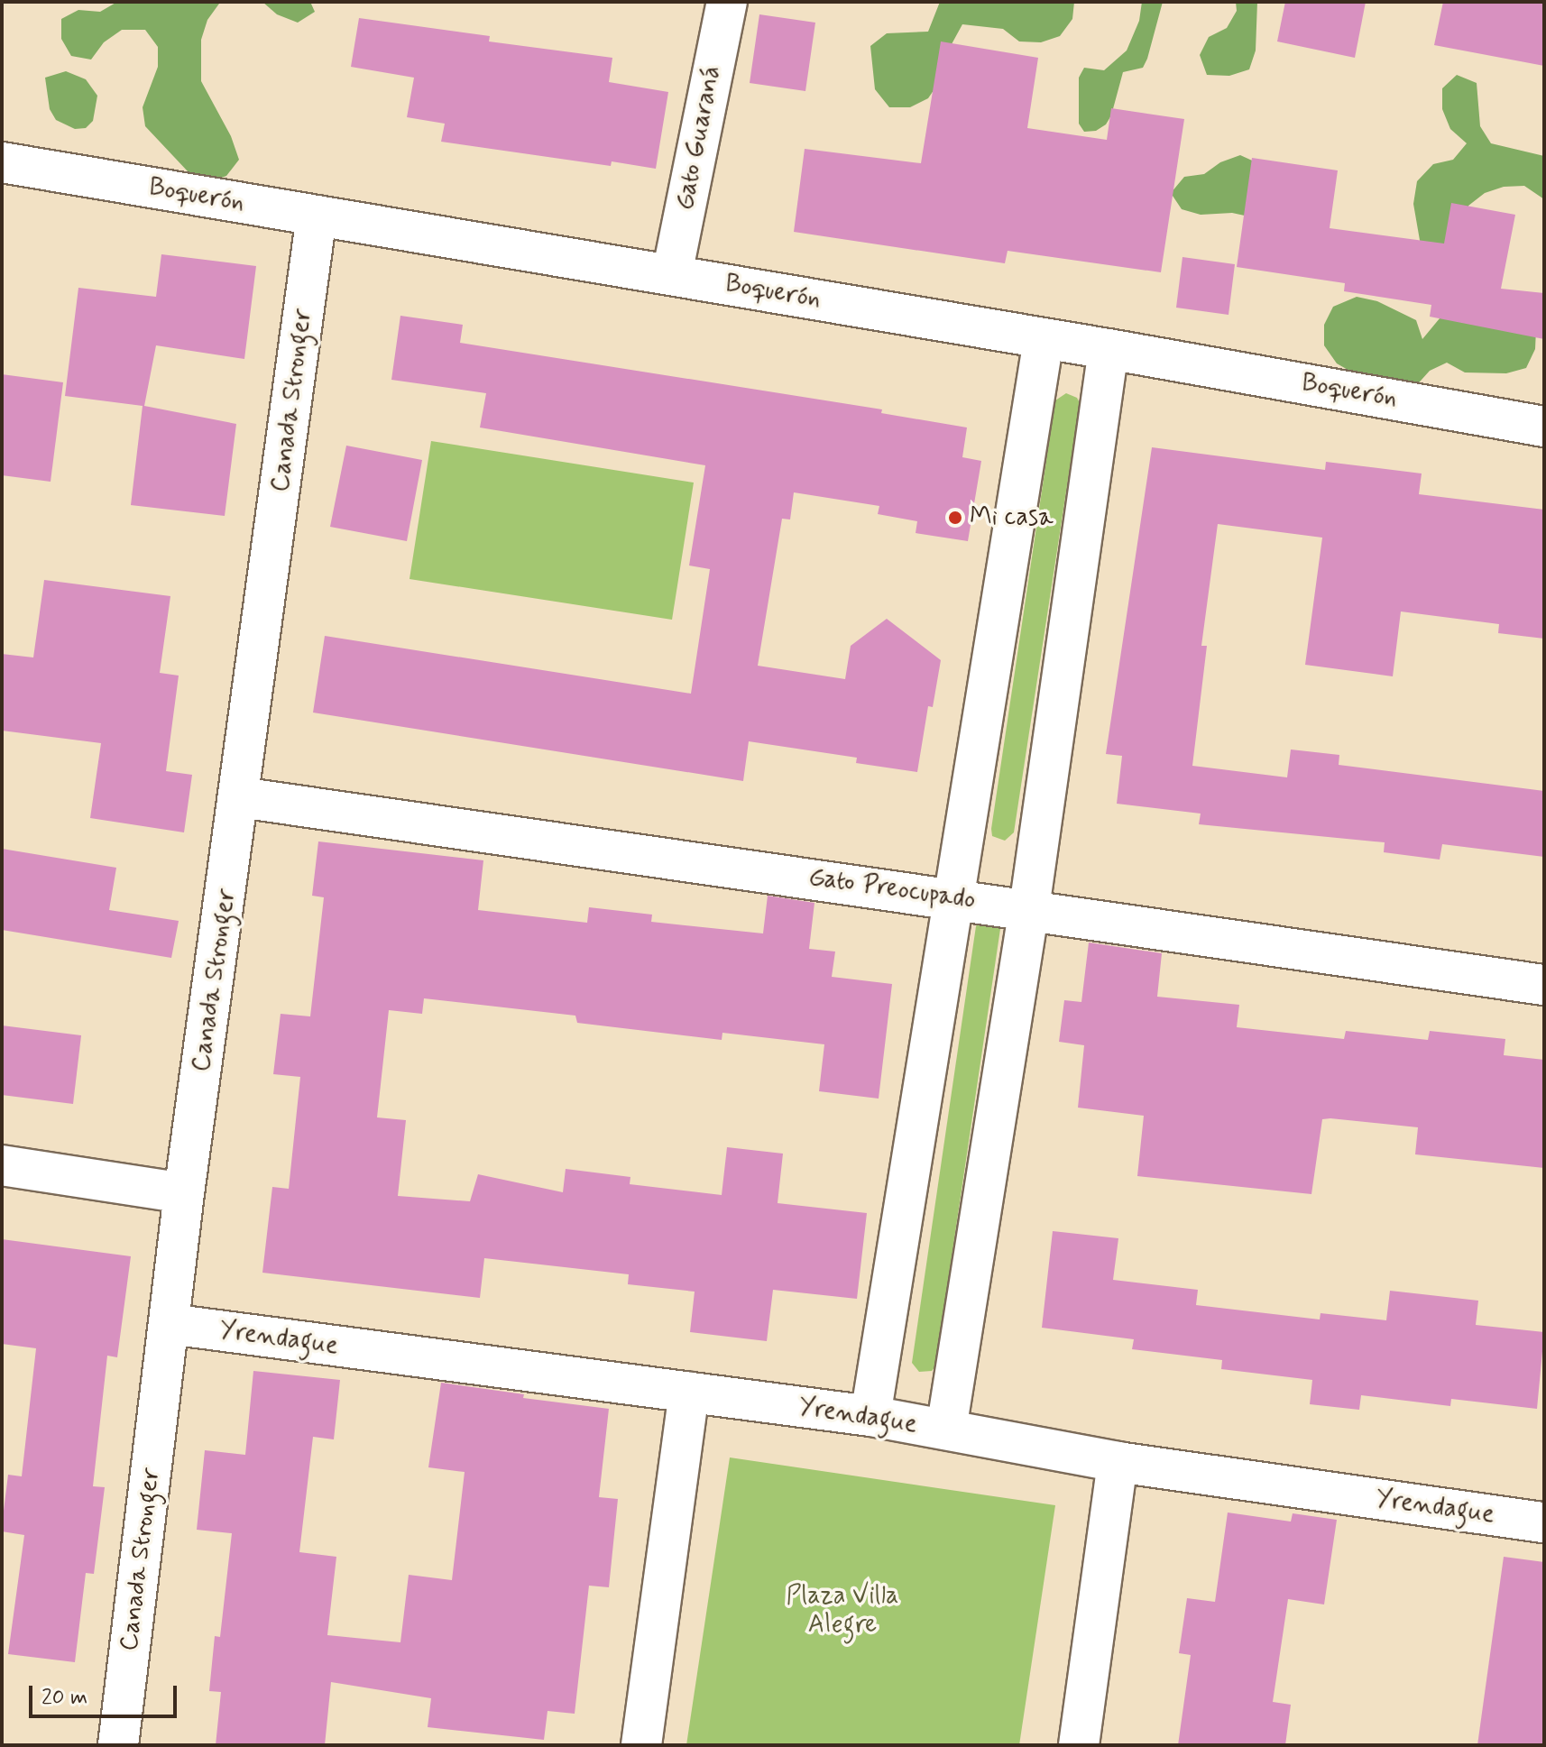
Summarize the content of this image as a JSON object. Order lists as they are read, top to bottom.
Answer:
{
  "streets": {
    "street": [
      "Gato Guaraná",
      "Boquerón",
      "Canada Stronger",
      "Gato Preocupado",
      "Yrendague"
    ]
  },
  "crossings": [
    ["Gato Guaraná", "Boquerón"],
    ["Boquerón", "Canada Stronger"],
    ["Canada Stronger", "Gato Preocupado"],
    ["Canada Stronger", "Yrendague"]
  ],
  "parks": ["Plaza Villa Alegre"],
  "places": ["Mi casa"],
  "scale_bar": "20 m"
}
